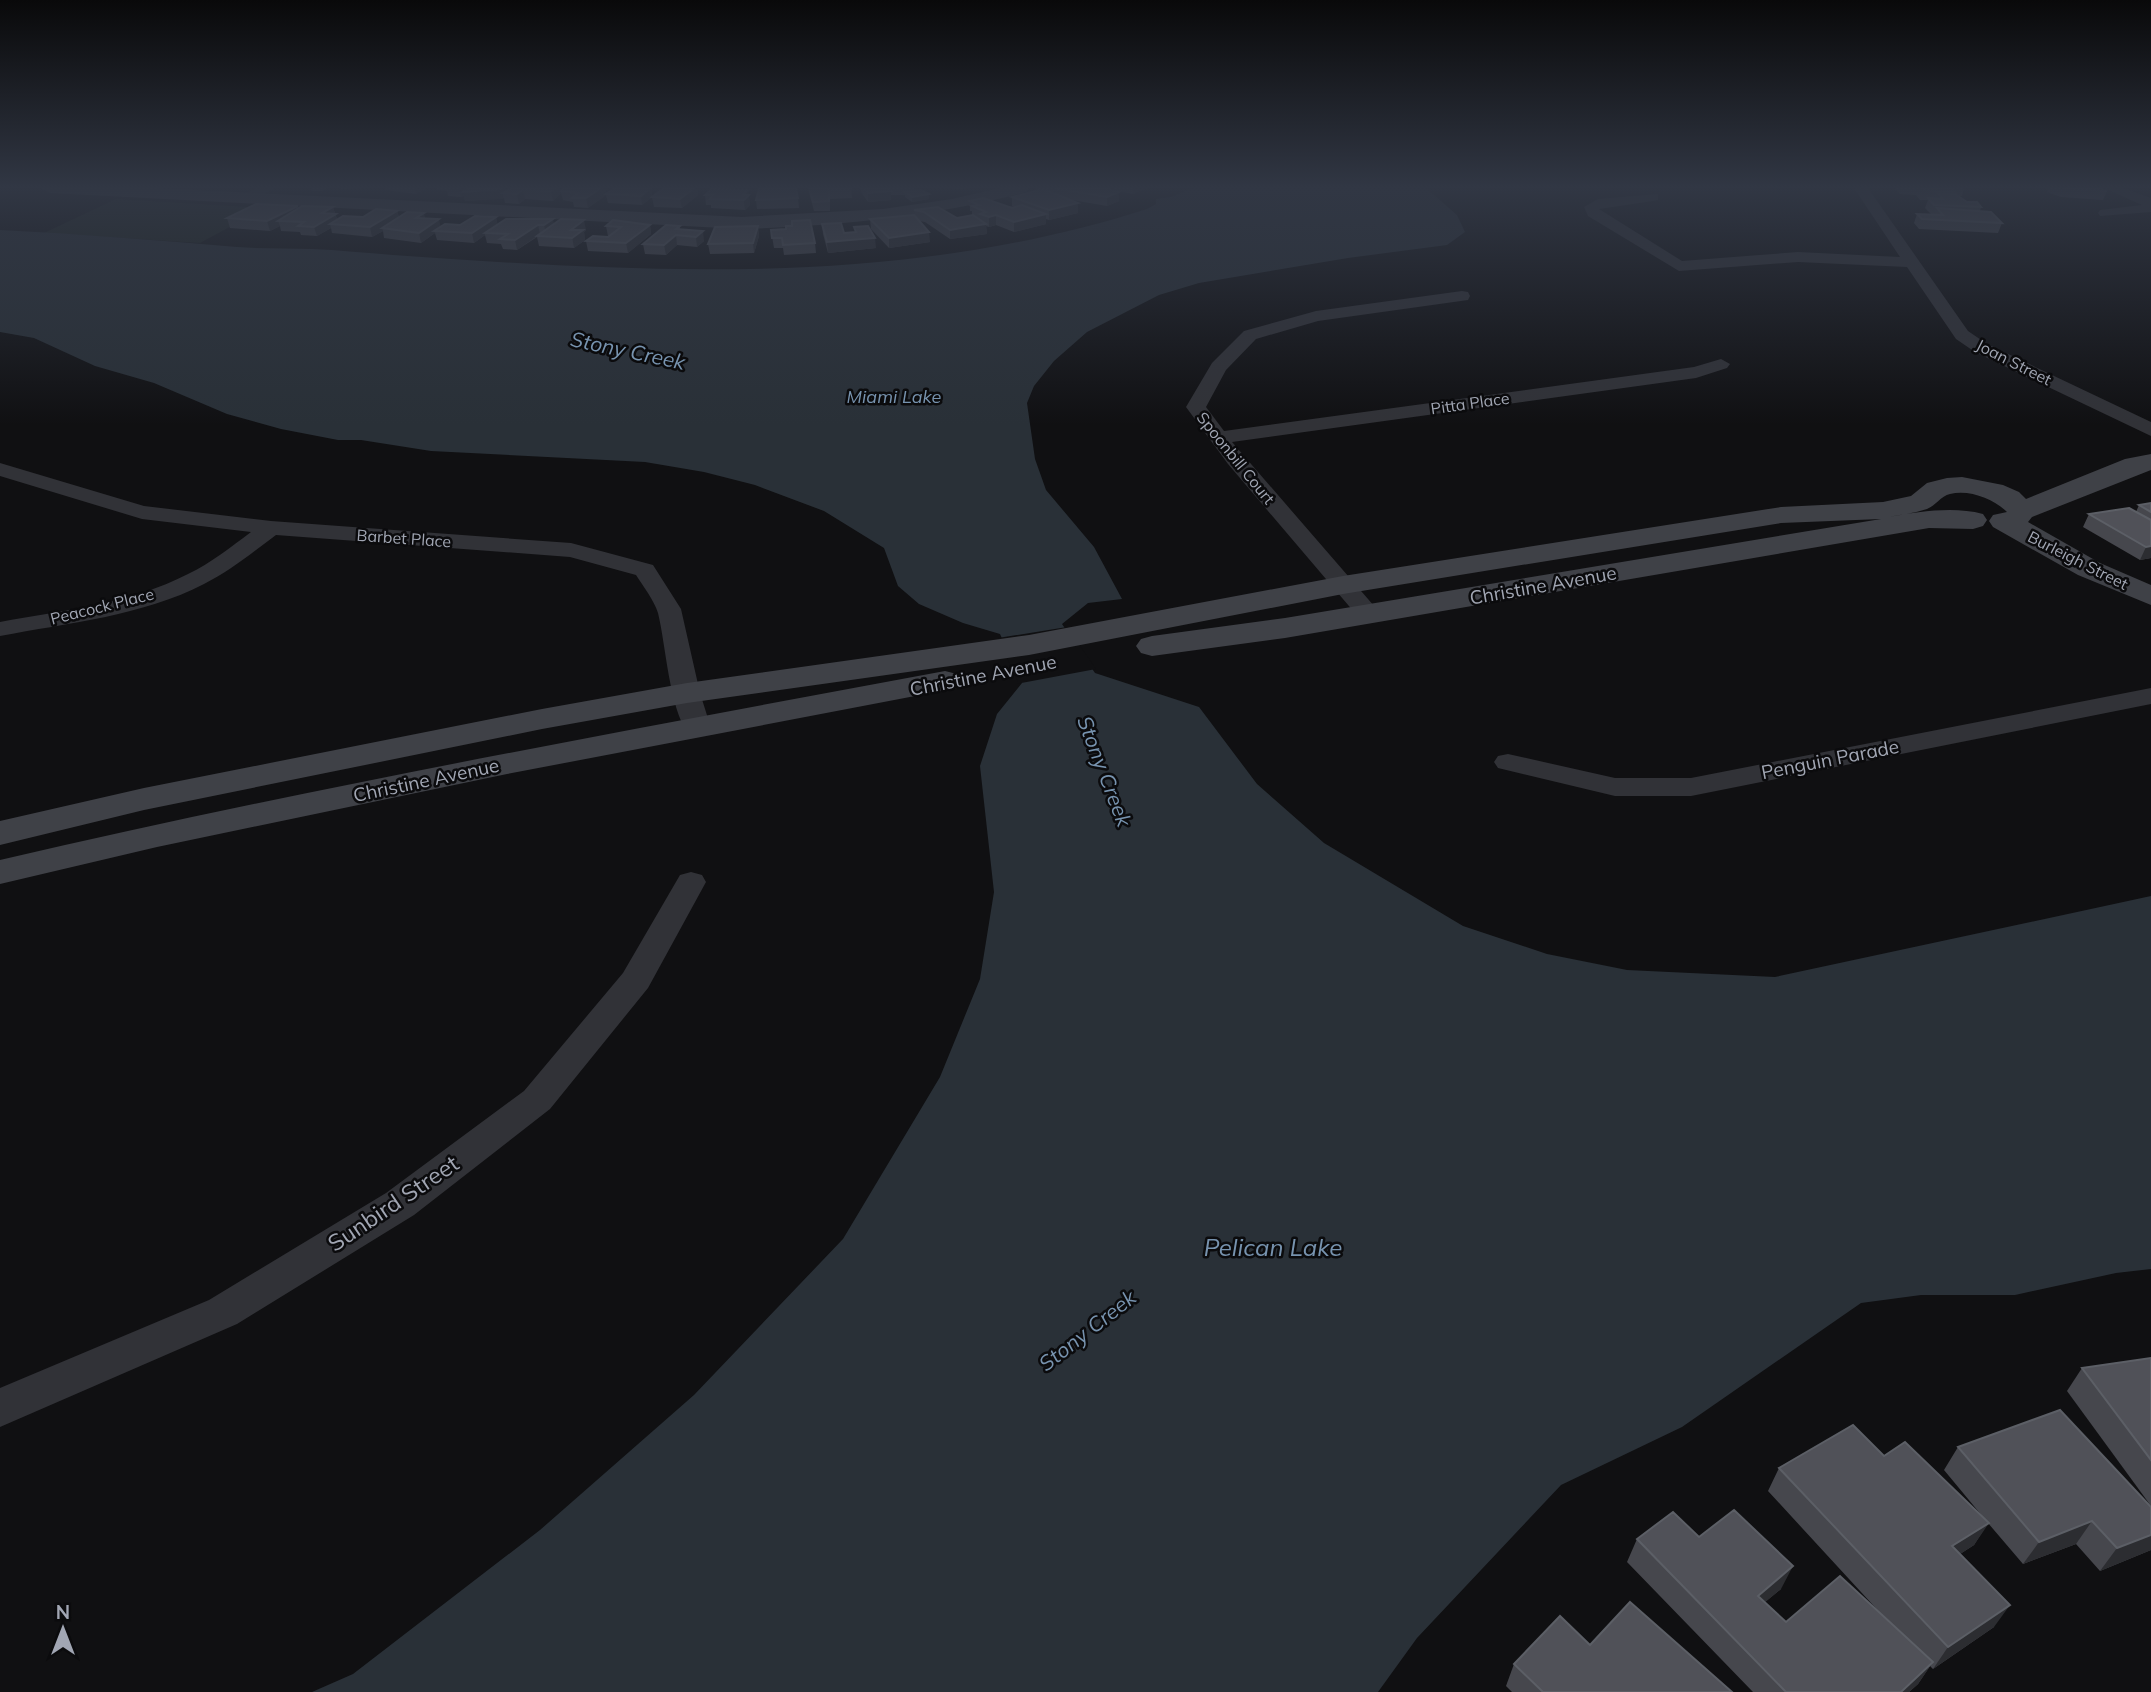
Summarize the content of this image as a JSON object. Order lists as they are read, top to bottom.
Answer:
{
  "streets": {
    "street": [
      "Joan Street",
      "Pitta Place",
      "Spoonbill Court",
      "Barbet Place",
      "Burleigh Street",
      "Christine Avenue",
      "Peacock Place",
      "Penguin Parade",
      "Sunbird Street"
    ]
  },
  "crossings": [
    ["Pitta Place", "Spoonbill Court"],
    ["Spoonbill Court", "Christine Avenue"],
    ["Barbet Place", "Christine Avenue"],
    ["Barbet Place", "Peacock Place"],
    ["Burleigh Street", "Christine Avenue"]
  ],
  "water": ["Stony Creek", "Miami Lake", "Pelican Lake"],
  "north": "top"
}
